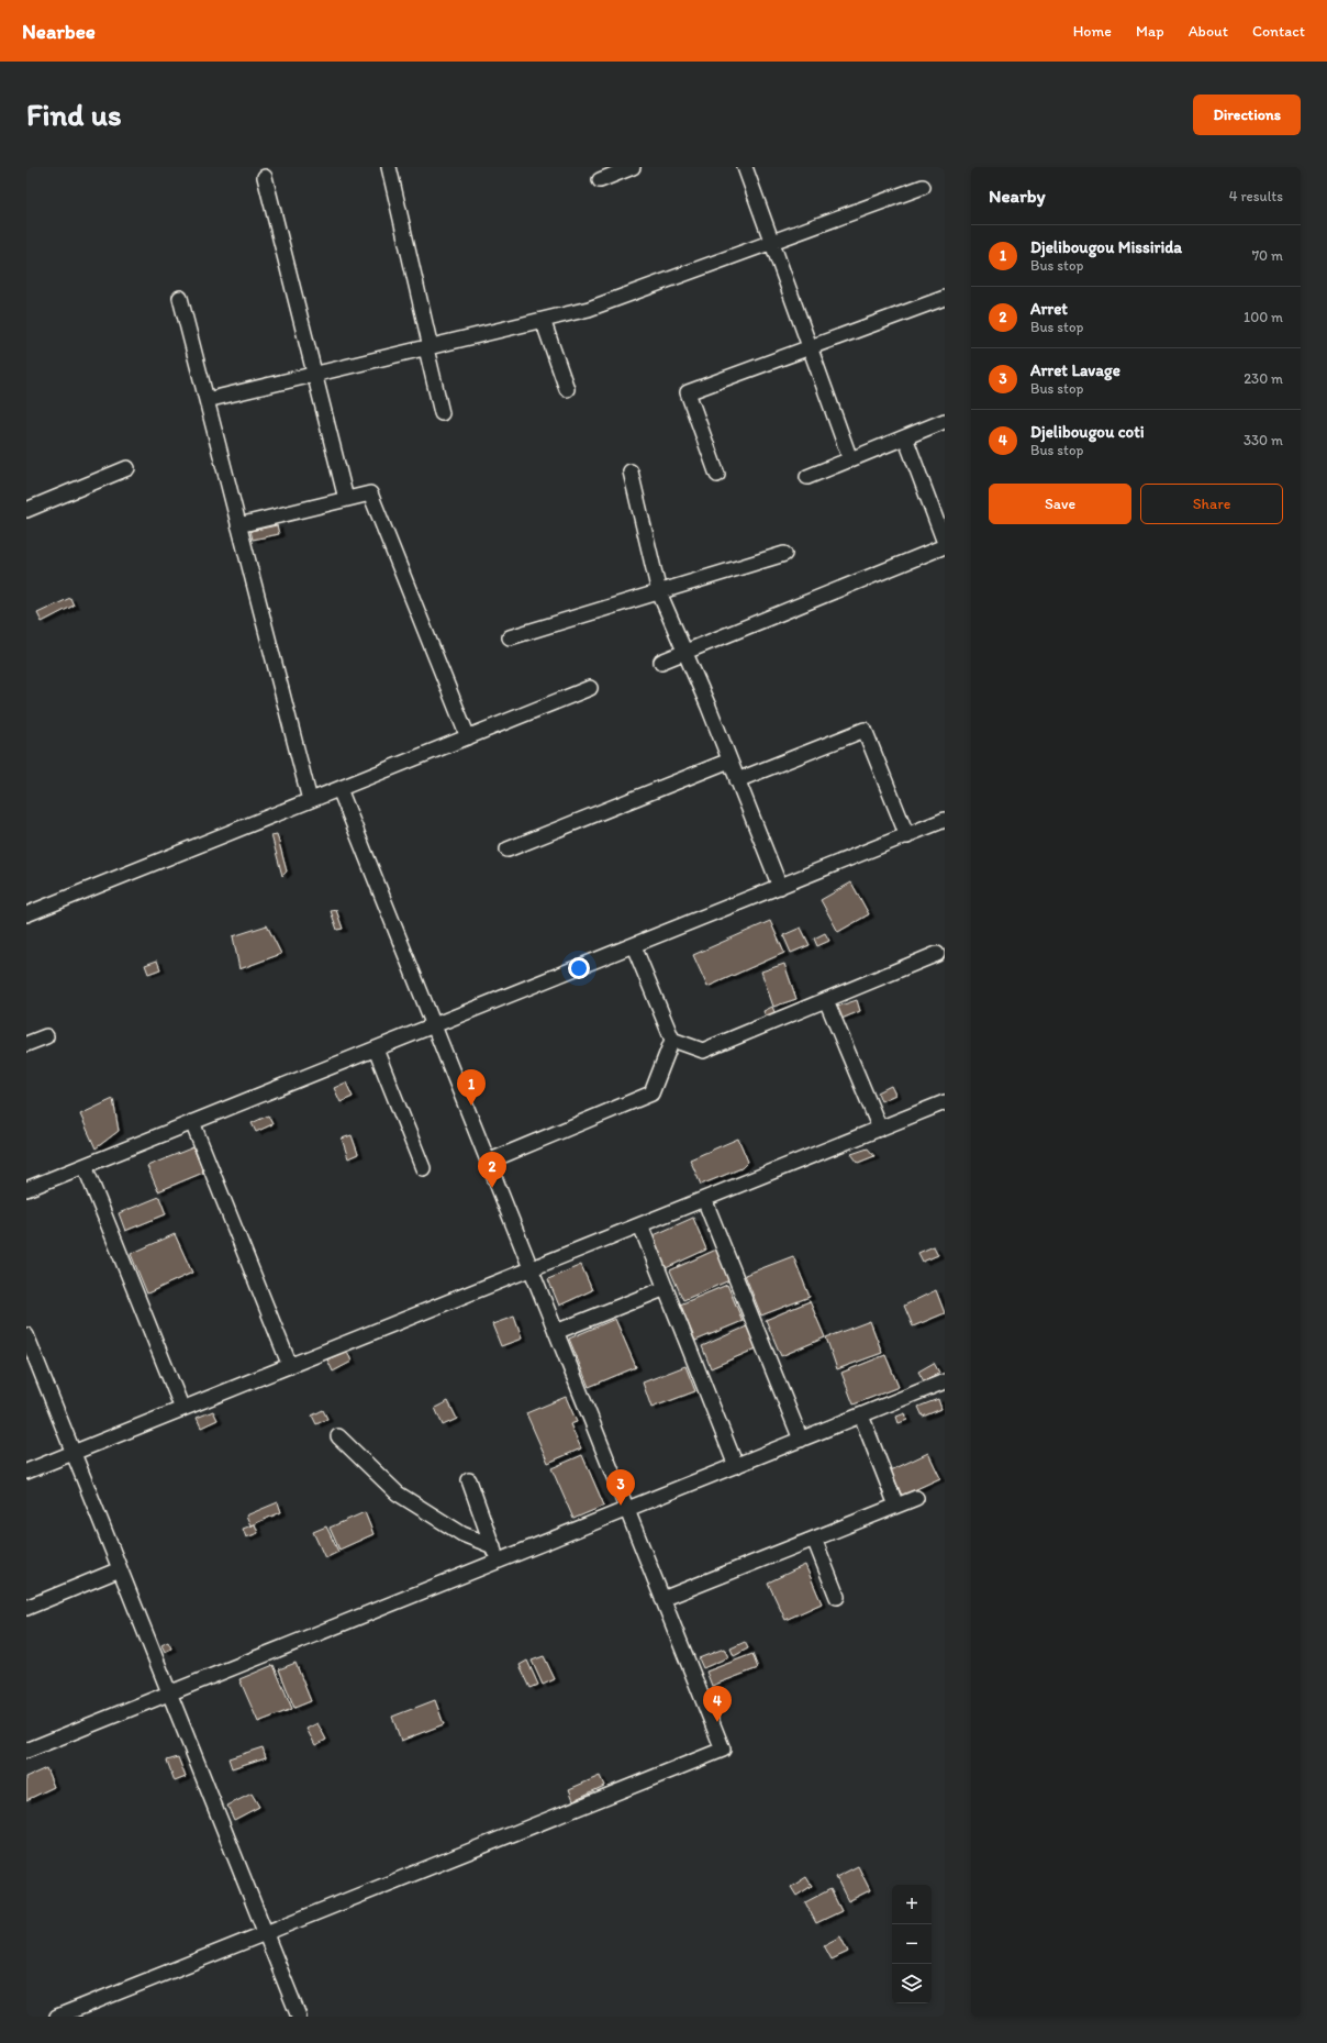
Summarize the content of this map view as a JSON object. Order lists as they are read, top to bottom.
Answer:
{
  "page": {
    "header": "Nearbee",
    "nav": [
      "Home",
      "Map",
      "About",
      "Contact"
    ],
    "buttons": [
      "Directions",
      ["Save", "Share"]
    ],
    "title": "Find us",
    "heading": ["Nearby", "4 results"],
    "list": [
      {
        "mark": "1",
        "name": "Djelibougou Missirida",
        "note": "Bus stop",
        "value": "70 m"
      },
      {
        "mark": "2",
        "name": "Arret",
        "note": "Bus stop",
        "value": "100 m"
      },
      {
        "mark": "3",
        "name": "Arret Lavage",
        "note": "Bus stop",
        "value": "230 m"
      },
      {
        "mark": "4",
        "name": "Djelibougou coti",
        "note": "Bus stop",
        "value": "330 m"
      }
    ],
    "pins": [
      "1",
      "2",
      "3",
      "4"
    ],
    "map_buttons": ["+", "−"]
  }
}
